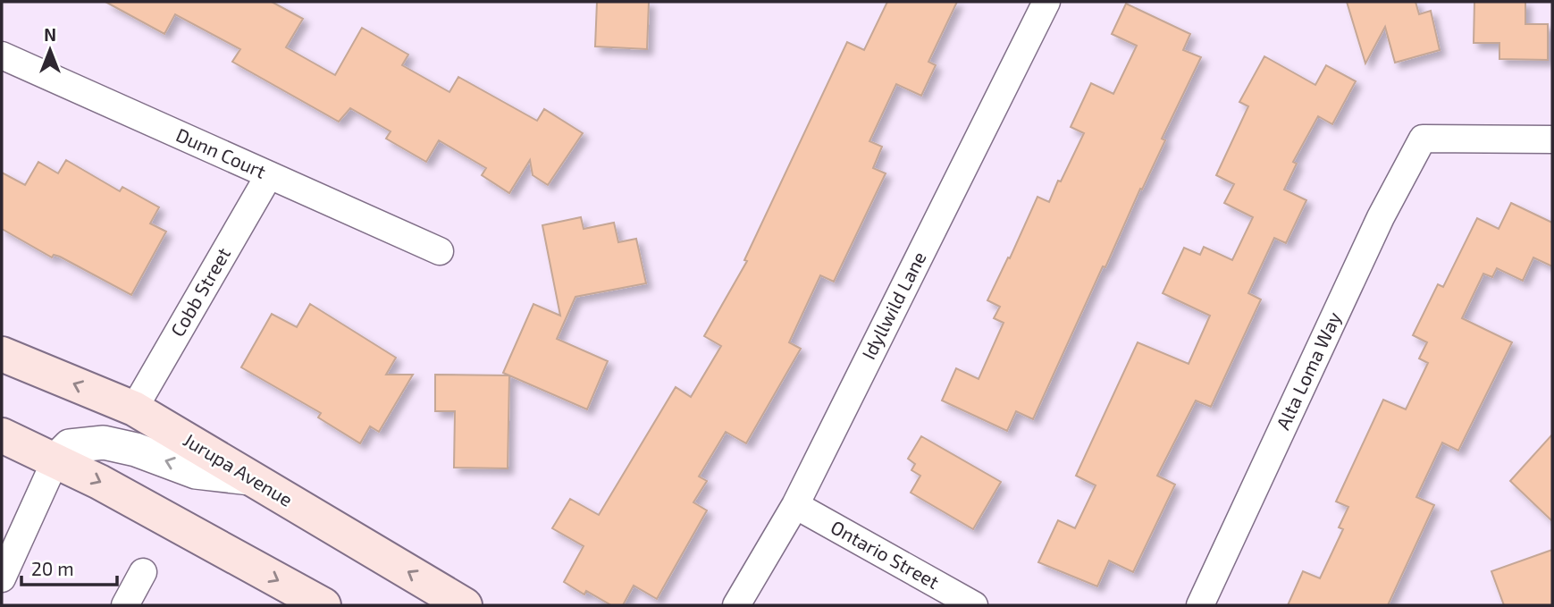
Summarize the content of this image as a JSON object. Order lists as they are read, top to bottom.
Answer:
{
  "streets": {
    "main road": ["Jurupa Avenue"],
    "street": [
      "Dunn Court",
      "Cobb Street",
      "Idyllwild Lane",
      "Alta Loma Way",
      "Ontario Street"
    ]
  },
  "crossings": [
    ["Dunn Court", "Cobb Street"],
    ["Cobb Street", "Jurupa Avenue"],
    ["Idyllwild Lane", "Ontario Street"]
  ],
  "scale_bar": "20 m",
  "north": "top"
}
